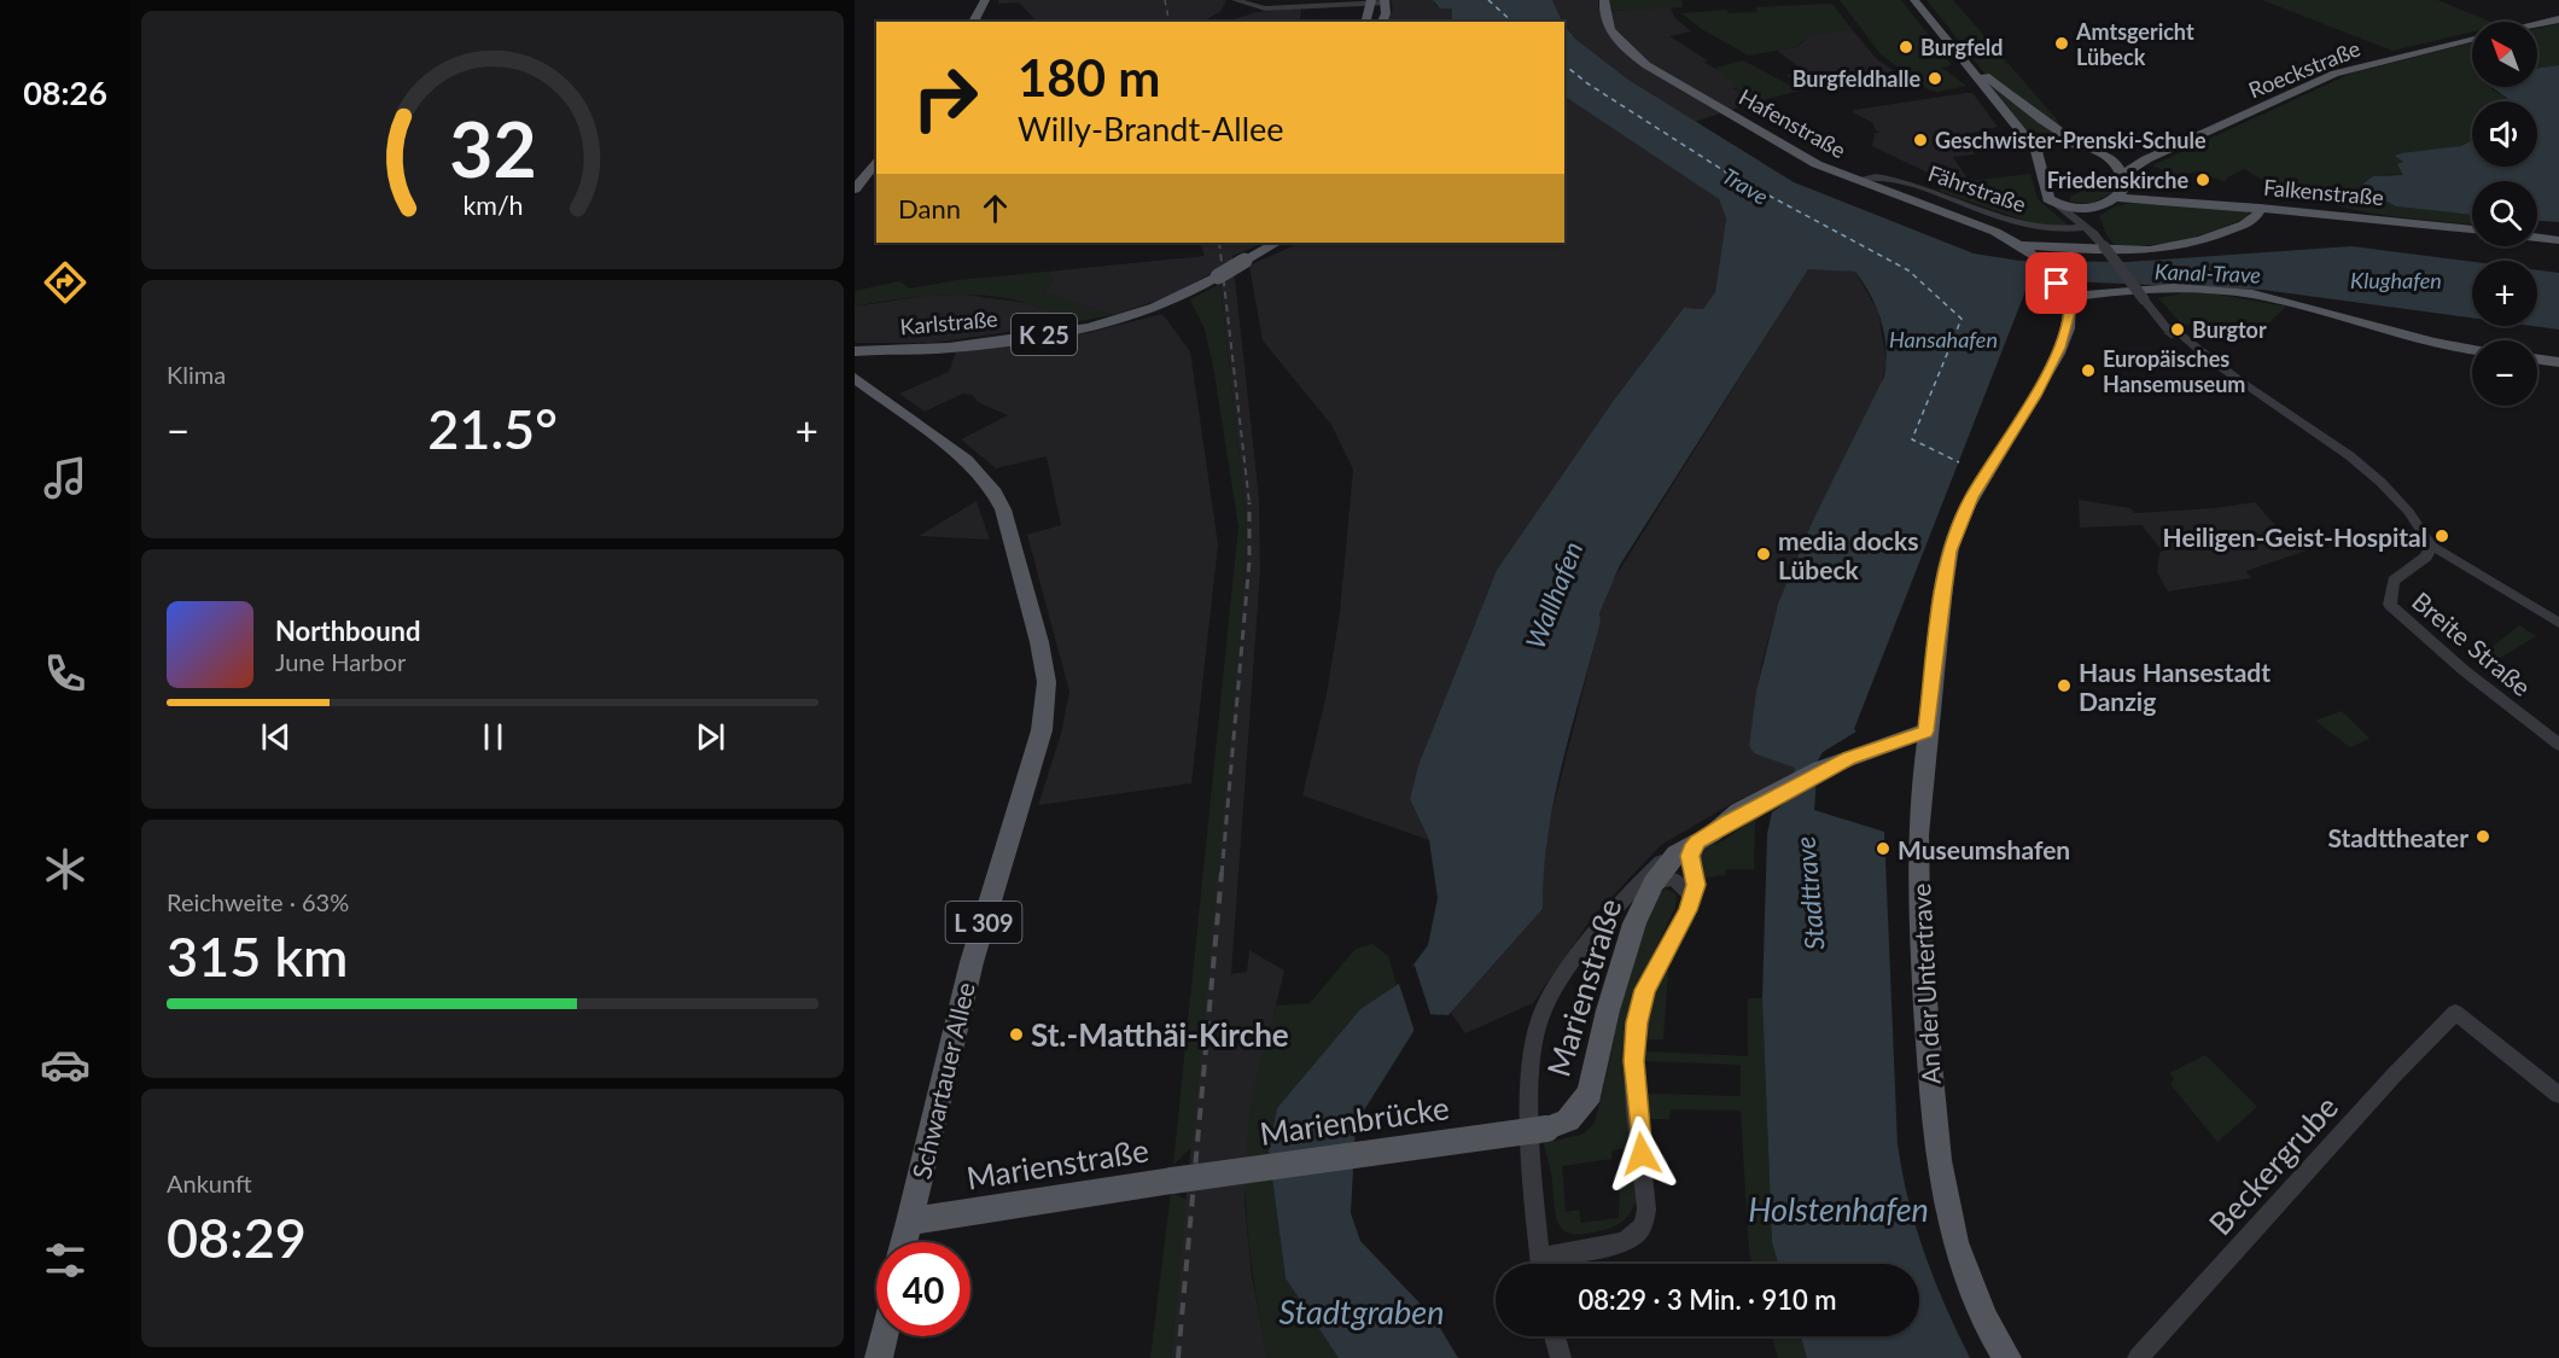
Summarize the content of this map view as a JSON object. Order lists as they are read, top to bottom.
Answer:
{
  "streets": {
    "main road": [
      "Roeckstraße",
      "Hafenstraße",
      "Falkenstraße",
      "Karlstraße",
      "K 25",
      "L 309",
      "An der Untertrave",
      "Marienstraße",
      "Schwartauer Allee",
      "Marienbrücke"
    ],
    "street": ["Fährstraße", "Breite Straße", "Beckergrube"]
  },
  "crossings": [
    ["Roeckstraße", "Falkenstraße"],
    ["Hafenstraße", "Fährstraße"],
    ["Marienstraße", "Schwartauer Allee"],
    ["Marienstraße", "Marienbrücke"]
  ],
  "water": [
    "Trave",
    "Kanal-Trave",
    "Klughafen",
    "Hansahafen",
    "Wallhafen",
    "Stadttrave",
    "Holstenhafen",
    "Stadtgraben"
  ],
  "places": [
    "Amtsgericht Lübeck",
    "Burgfeld",
    "Burgfeldhalle",
    "Geschwister-Prenski-Schule",
    "Friedenskirche",
    "Burgtor",
    "Europäisches Hansemuseum",
    "Heiligen-Geist-Hospital",
    "media docks Lübeck",
    "Haus Hansestadt Danzig",
    "Stadttheater",
    "Museumshafen",
    "St.-Matthäi-Kirche"
  ],
  "north": "top left",
  "page": {
    "tabs": "08:26",
    "map_buttons": ["+", "−"],
    "turn": ["180 m", "Willy-Brandt-Allee"],
    "then": "Dann",
    "tile": [
      "Klima",
      ["Reichweite · 63%", "315 km"],
      ["Ankunft", "08:29"]
    ],
    "heat": ["−", "21.5°", "+"],
    "song": ["Northbound", "June Harbor"],
    "limit": "40",
    "trip": "08:29 · 3 Min. · 910 m",
    "gauge": ["32", "km/h"]
  }
}
